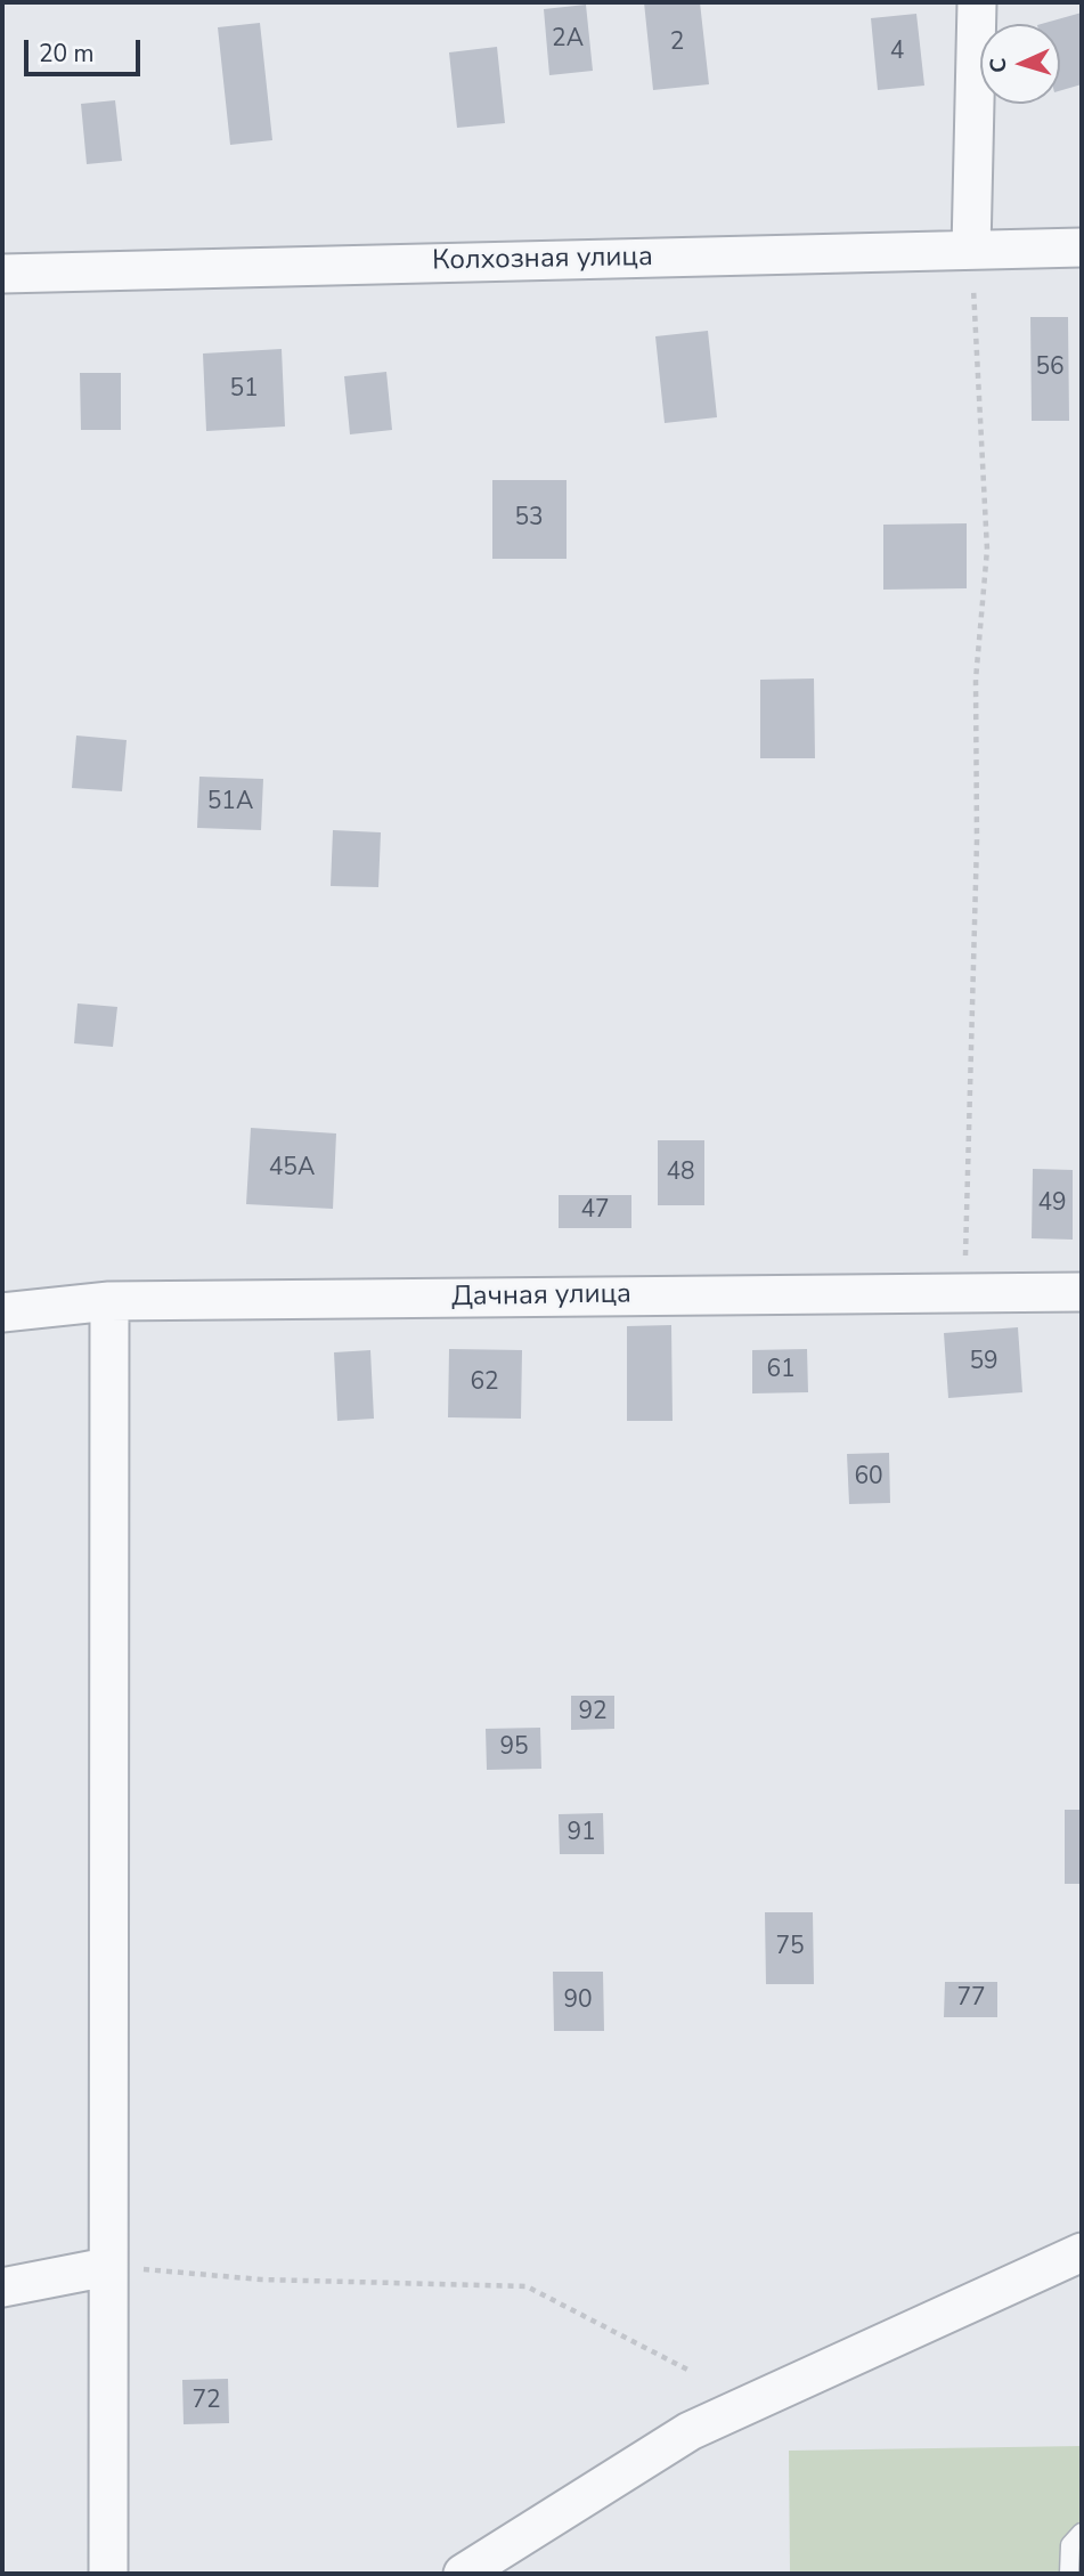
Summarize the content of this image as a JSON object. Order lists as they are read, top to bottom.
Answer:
{
  "streets": {
    "street": ["Колхозная улица", "Дачная улица"]
  },
  "house_numbers": [
    "2А",
    "2",
    "4",
    "56",
    "51",
    "53",
    "51А",
    "45А",
    "48",
    "49",
    "47",
    "59",
    "61",
    "62",
    "60",
    "92",
    "95",
    "91",
    "75",
    "77",
    "90",
    "72"
  ],
  "scale_bar": "20 m",
  "north": "left"
}
